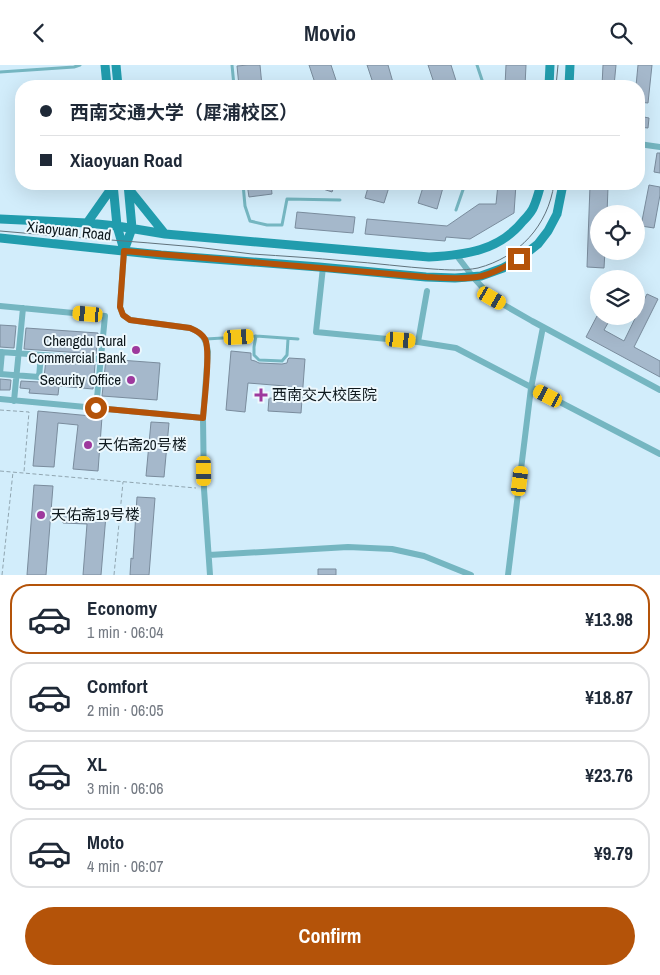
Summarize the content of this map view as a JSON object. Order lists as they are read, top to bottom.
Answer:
{
  "streets": {
    "street": ["Xiaoyuan Road"]
  },
  "places": {
    "other": [
      "Chengdu Rural Commercial Bank",
      "Security Office",
      "天佑斋20号楼",
      "天佑斋19号楼"
    ],
    "health": ["西南交大校医院"]
  },
  "page": {
    "header": "Movio",
    "banner": ["西南交通大学（犀浦校区）", "Xiaoyuan Road"],
    "list": [
      {
        "name": "Economy",
        "note": "1 min · 06:04",
        "value": "¥13.98"
      },
      {
        "name": "Comfort",
        "note": "2 min · 06:05",
        "value": "¥18.87"
      },
      {
        "name": "XL",
        "note": "3 min · 06:06",
        "value": "¥23.76"
      },
      {
        "name": "Moto",
        "note": "4 min · 06:07",
        "value": "¥9.79"
      }
    ],
    "buttons": "Confirm"
  }
}
